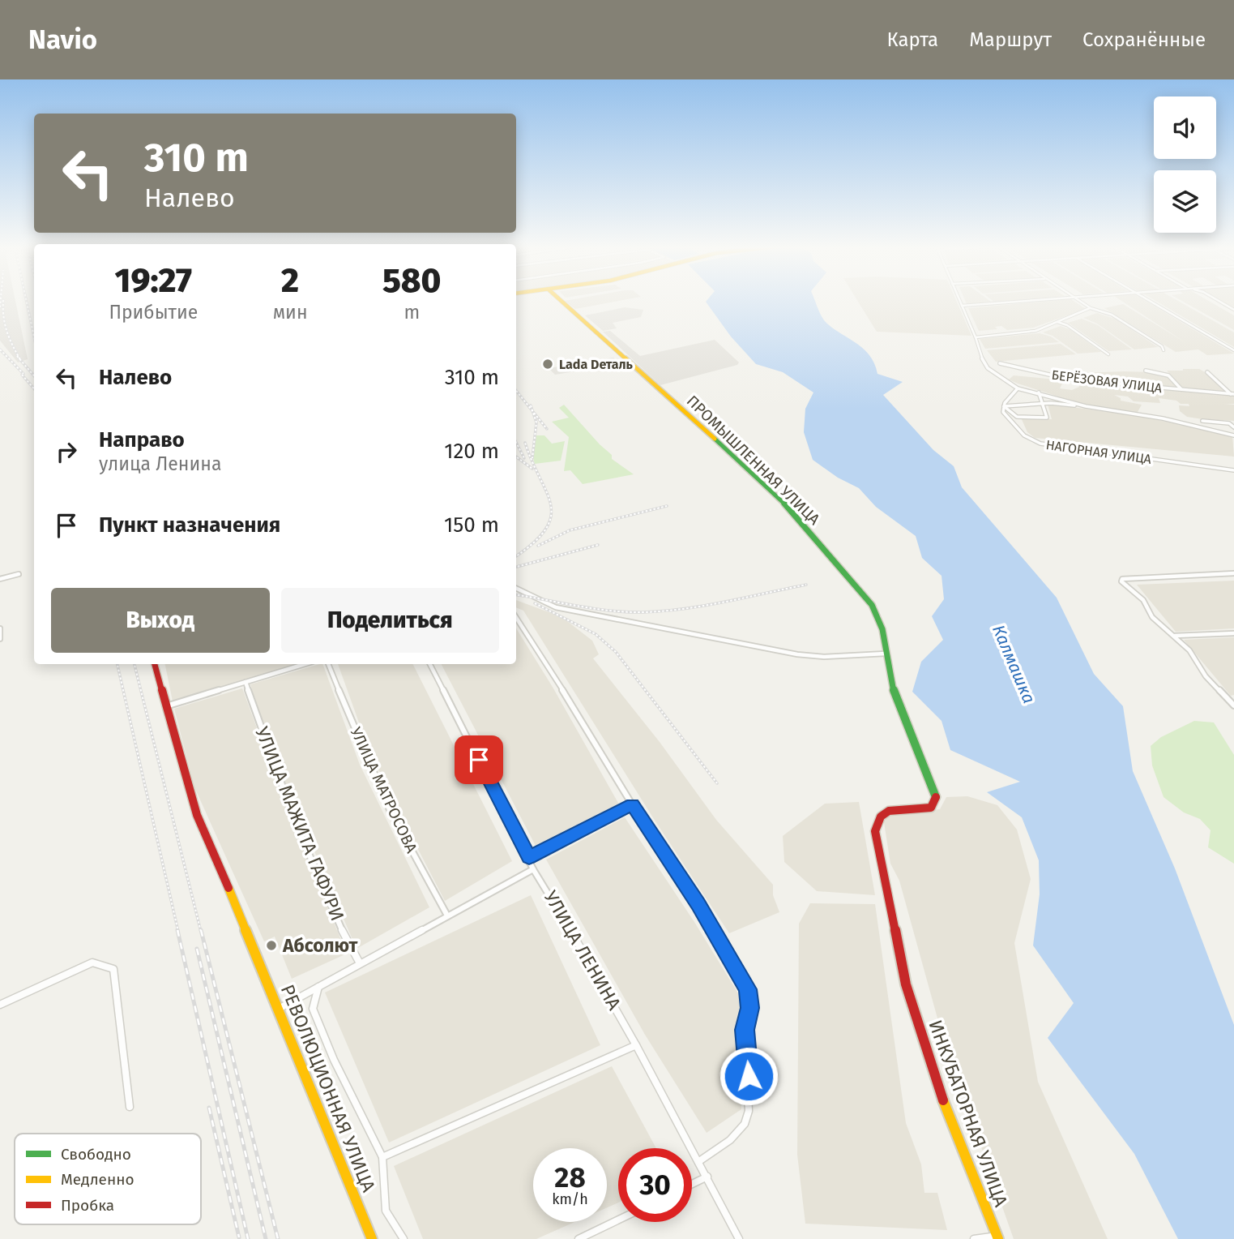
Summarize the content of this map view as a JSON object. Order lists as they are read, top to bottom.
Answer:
{
  "streets": {
    "street": [
      "БЕРЁЗОВАЯ УЛИЦА",
      "НАГОРНАЯ УЛИЦА",
      "ПРОМЫШЛЕННАЯ УЛИЦА",
      "УЛИЦА МАТРОСОВА",
      "УЛИЦА МАЖИТА ГАФУРИ",
      "УЛИЦА ЛЕНИНА",
      "РЕВОЛЮЦИОННАЯ УЛИЦА",
      "ИНКУБАТОРНАЯ УЛИЦА"
    ]
  },
  "crossings": [
    ["ПРОМЫШЛЕННАЯ УЛИЦА", "ИНКУБАТОРНАЯ УЛИЦА"]
  ],
  "water": ["Калмашка"],
  "places": ["Lada Dеталь", "Абсолют"],
  "legend": ["Свободно", "Медленно", "Пробка"],
  "page": {
    "header": "Navio",
    "nav": ["Карта", "Маршрут", "Сохранённые"],
    "turn": ["310 m", "Налево"],
    "eta": [
      "19:27",
      "Прибытие",
      "2",
      "мин",
      "580",
      "m"
    ],
    "list": [
      {
        "name": "Налево",
        "value": "310 m"
      },
      {
        "name": "Направо",
        "note": "улица Ленина",
        "value": "120 m"
      },
      {
        "name": "Пункт назначения",
        "value": "150 m"
      }
    ],
    "buttons": ["Выход", "Поделиться"],
    "speed": "28 km/h",
    "limit": "30"
  }
}
